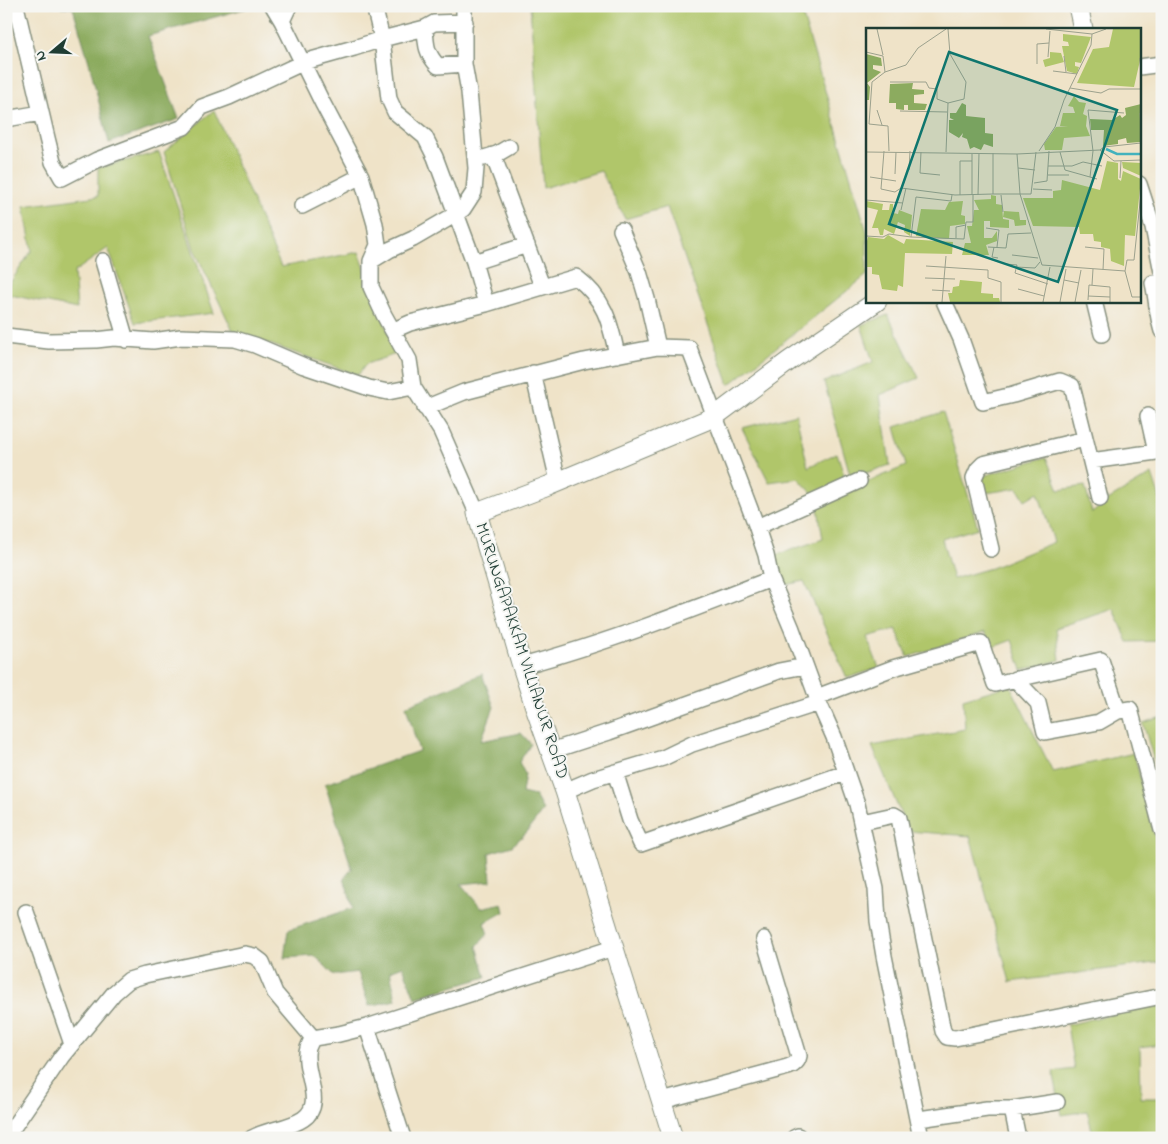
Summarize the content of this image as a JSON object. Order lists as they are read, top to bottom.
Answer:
{
  "streets": {
    "main road": ["MURUNGAPAKKAM VILLIANUR ROAD"]
  },
  "north": "left"
}
